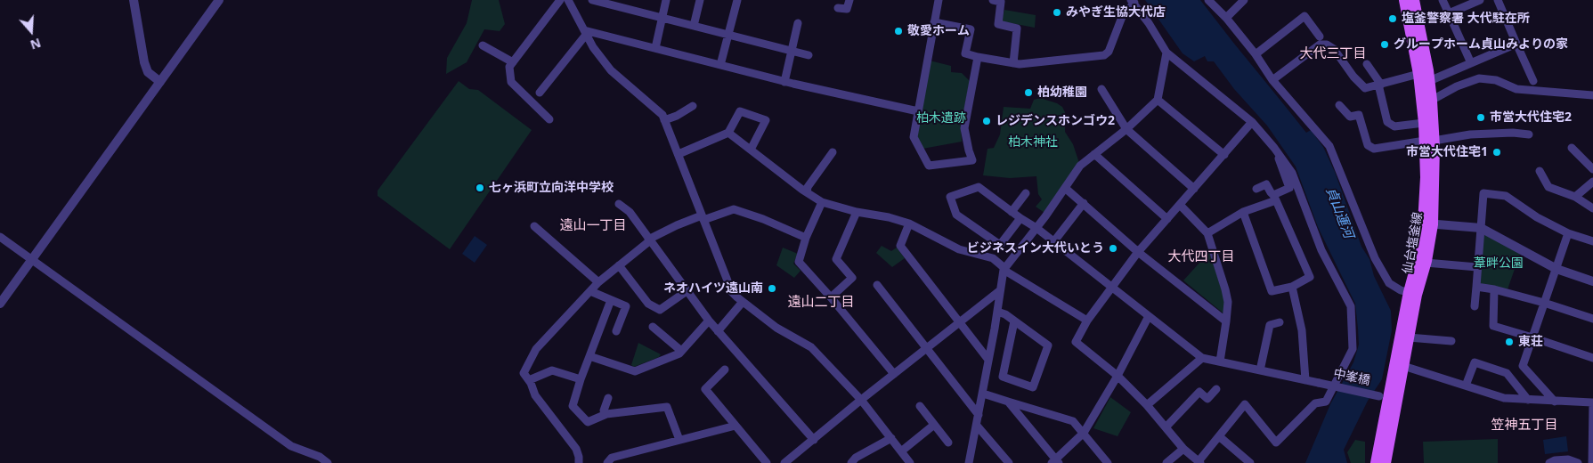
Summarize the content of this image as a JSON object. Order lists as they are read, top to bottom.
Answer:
{
  "streets": {
    "main road": ["仙台塩釜線"],
    "street": ["中峯橋"]
  },
  "crossings": [
    ["仙台塩釜線", "中峯橋"]
  ],
  "districts": [
    "大代三丁目",
    "遠山一丁目",
    "大代四丁目",
    "遠山二丁目",
    "笠神五丁目"
  ],
  "water": ["貞山運河"],
  "parks": ["柏木遺跡", "柏木神社", "葦畔公園"],
  "places": [
    "みやぎ生協大代店",
    "塩釜警察署 大代駐在所",
    "敬愛ホーム",
    "グループホーム貞山みよりの家",
    "柏幼稚園",
    "市営大代住宅2",
    "レジデンスホンゴウ2",
    "市営大代住宅1",
    "七ヶ浜町立向洋中学校",
    "ビジネスイン大代いとう",
    "ネオハイツ遠山南",
    "東荘"
  ],
  "north": "bottom"
}
